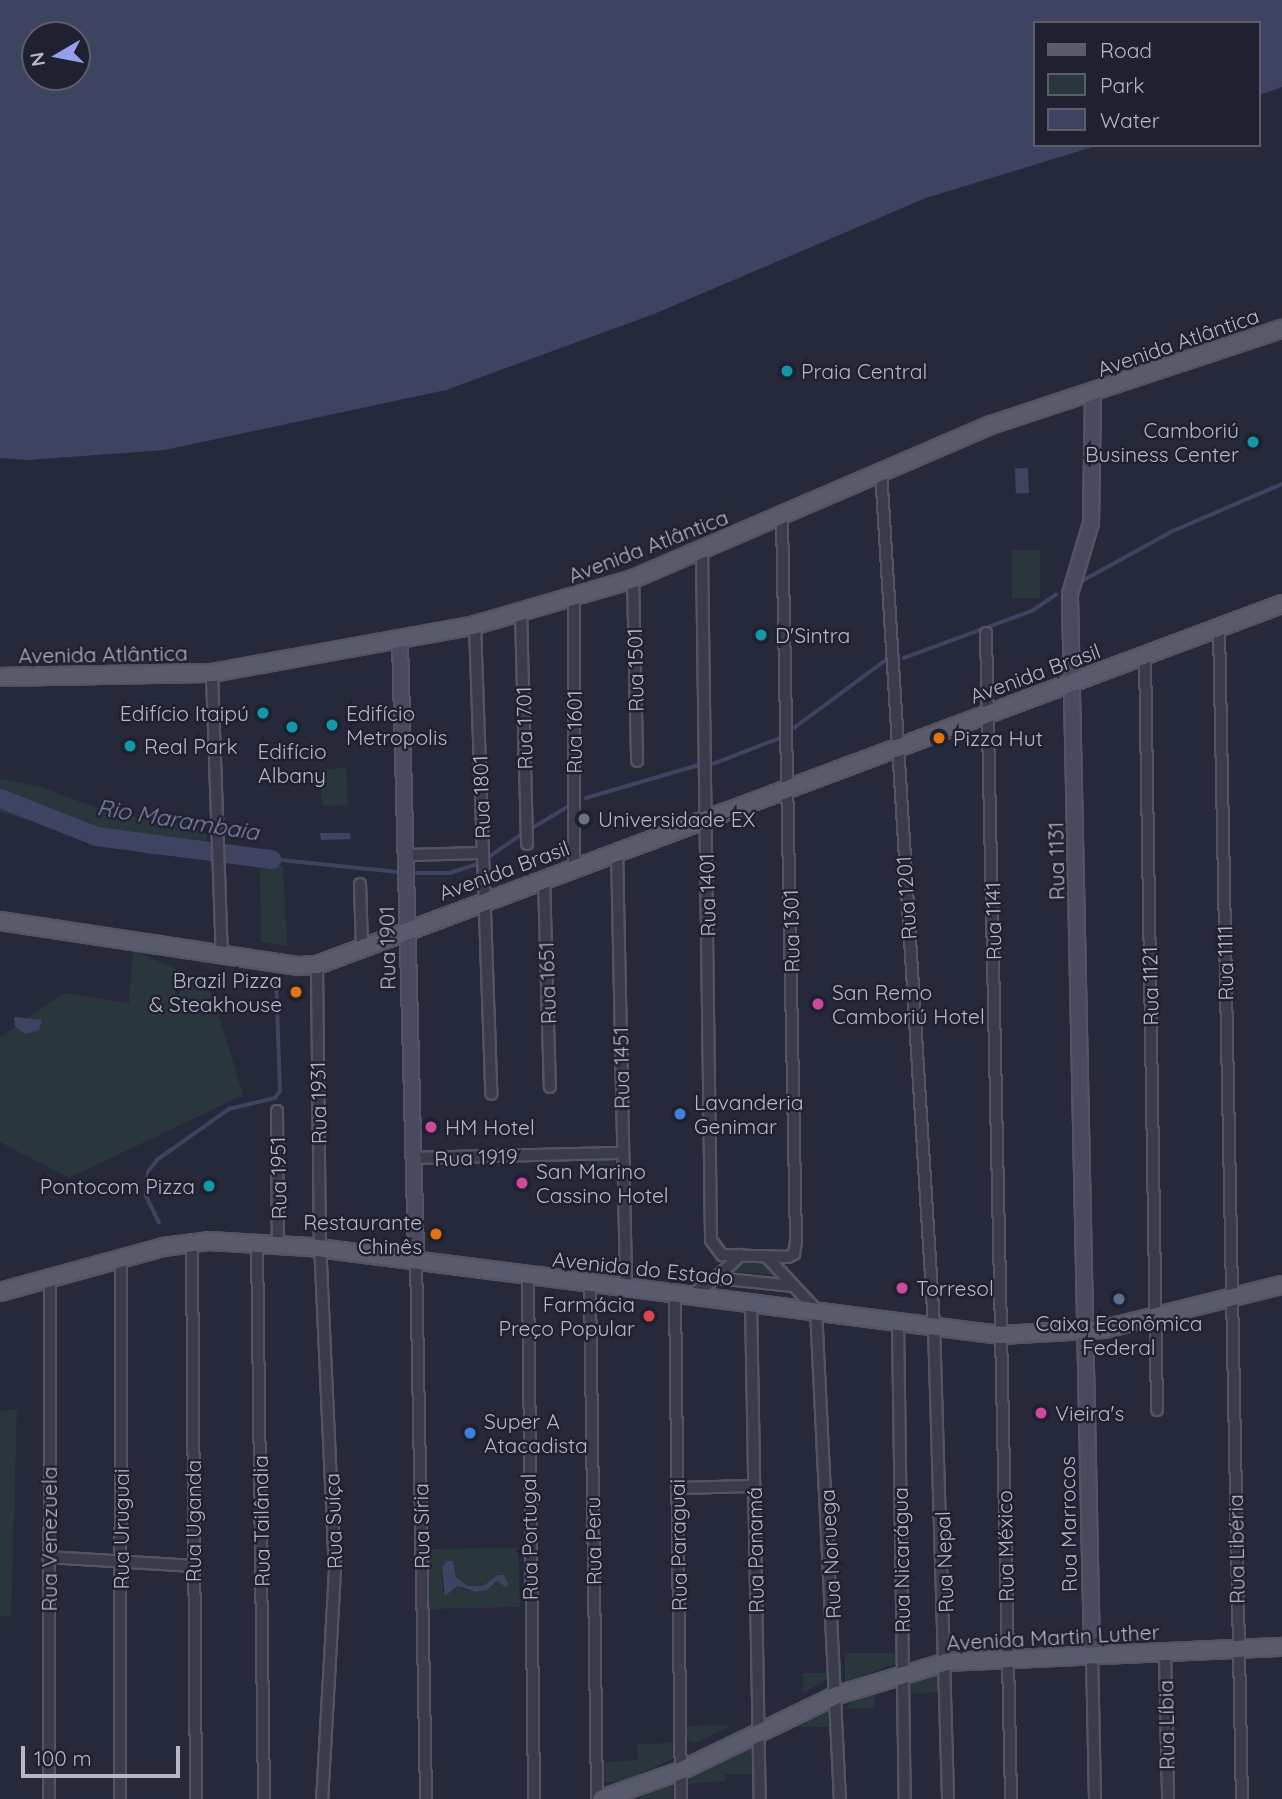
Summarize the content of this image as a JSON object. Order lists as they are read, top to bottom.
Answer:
{
  "streets": {
    "main road": [
      "Avenida Atlântica",
      "Avenida Brasil",
      "Avenida do Estado",
      "Avenida Martin Luther"
    ],
    "street": [
      "Rua 1501",
      "Rua 1701",
      "Rua 1601",
      "Rua 1801",
      "Rua 1131",
      "Rua 1401",
      "Rua 1201",
      "Rua 1141",
      "Rua 1301",
      "Rua 1901",
      "Rua 1111",
      "Rua 1651",
      "Rua 1121",
      "Rua 1451",
      "Rua 1931",
      "Rua 1919",
      "Rua 1951",
      "Rua Uganda",
      "Rua Tailândia",
      "Rua Suíça",
      "Rua Marrocos",
      "Rua Síria",
      "Rua Uruguai",
      "Rua Portugal",
      "Rua Venezuela",
      "Rua Peru",
      "Rua Paraguai",
      "Rua México",
      "Rua Libéria",
      "Rua Panamá",
      "Rua Noruega",
      "Rua Nicarágua",
      "Rua Nepal",
      "Rua Líbia"
    ]
  },
  "crossings": [
    ["Avenida Atlântica", "Rua 1501"],
    ["Avenida Atlântica", "Rua 1701"],
    ["Avenida Atlântica", "Rua 1601"],
    ["Avenida Atlântica", "Rua 1801"],
    ["Avenida Atlântica", "Rua 1131"],
    ["Avenida Atlântica", "Rua 1401"],
    ["Avenida Atlântica", "Rua 1201"],
    ["Avenida Atlântica", "Rua 1301"],
    ["Avenida Atlântica", "Rua 1901"],
    ["Avenida Brasil", "Rua 1601"],
    ["Avenida Brasil", "Rua 1801"],
    ["Avenida Brasil", "Rua 1131"],
    ["Avenida Brasil", "Rua 1401"],
    ["Avenida Brasil", "Rua 1201"],
    ["Avenida Brasil", "Rua 1141"],
    ["Avenida Brasil", "Rua 1301"],
    ["Avenida Brasil", "Rua 1901"],
    ["Avenida Brasil", "Rua 1111"],
    ["Avenida Brasil", "Rua 1651"],
    ["Avenida Brasil", "Rua 1121"],
    ["Avenida Brasil", "Rua 1451"],
    ["Avenida Brasil", "Rua 1931"],
    ["Rua 1131", "Avenida do Estado"],
    ["Rua 1131", "Rua Marrocos"],
    ["Rua 1401", "Rua 1301"],
    ["Rua 1201", "Avenida do Estado"],
    ["Rua 1201", "Rua Nepal"],
    ["Rua 1141", "Avenida do Estado"],
    ["Rua 1141", "Rua México"],
    ["Rua 1901", "Rua 1919"],
    ["Rua 1901", "Avenida do Estado"],
    ["Rua 1901", "Rua Síria"],
    ["Rua 1111", "Avenida do Estado"],
    ["Rua 1111", "Rua Libéria"],
    ["Rua 1121", "Avenida do Estado"],
    ["Rua 1451", "Rua 1919"],
    ["Rua 1451", "Avenida do Estado"],
    ["Rua 1931", "Avenida do Estado"],
    ["Rua 1931", "Rua Suíça"],
    ["Rua 1951", "Avenida do Estado"],
    ["Avenida do Estado", "Rua Uganda"],
    ["Avenida do Estado", "Rua Tailândia"],
    ["Avenida do Estado", "Rua Suíça"],
    ["Avenida do Estado", "Rua Marrocos"],
    ["Avenida do Estado", "Rua Síria"],
    ["Avenida do Estado", "Rua Uruguai"],
    ["Avenida do Estado", "Rua Portugal"],
    ["Avenida do Estado", "Rua Venezuela"],
    ["Avenida do Estado", "Rua Peru"],
    ["Avenida do Estado", "Rua Paraguai"],
    ["Avenida do Estado", "Rua México"],
    ["Avenida do Estado", "Rua Libéria"],
    ["Avenida do Estado", "Rua Panamá"],
    ["Avenida do Estado", "Rua Noruega"],
    ["Avenida do Estado", "Rua Nicarágua"],
    ["Avenida do Estado", "Rua Nepal"],
    ["Rua Marrocos", "Avenida Martin Luther"],
    ["Rua Peru", "Avenida Martin Luther"],
    ["Rua Paraguai", "Avenida Martin Luther"],
    ["Rua México", "Avenida Martin Luther"],
    ["Rua Libéria", "Avenida Martin Luther"],
    ["Rua Panamá", "Avenida Martin Luther"],
    ["Rua Noruega", "Avenida Martin Luther"],
    ["Rua Nicarágua", "Avenida Martin Luther"],
    ["Rua Nepal", "Avenida Martin Luther"],
    ["Avenida Martin Luther", "Rua Líbia"]
  ],
  "water": ["Rio Marambaia"],
  "places": [
    "Praia Central",
    "Camboriú Business Center",
    "D'Sintra",
    "Edifício Itaipú",
    "Edifício Metropolis",
    "Edifício Albany",
    "Pizza Hut",
    "Real Park",
    "Universidade EX",
    "Brazil Pizza & Steakhouse",
    "San Remo Camboriú Hotel",
    "Lavanderia Genimar",
    "HM Hotel",
    "San Marino Cassino Hotel",
    "Pontocom Pizza",
    "Restaurante Chinês",
    "Torresol",
    "Caixa Econômica Federal",
    "Farmácia Preço Popular",
    "Vieira's",
    "Super A Atacadista"
  ],
  "legend": ["Road", "Park", "Water"],
  "scale_bar": "100 m",
  "north": "left"
}
